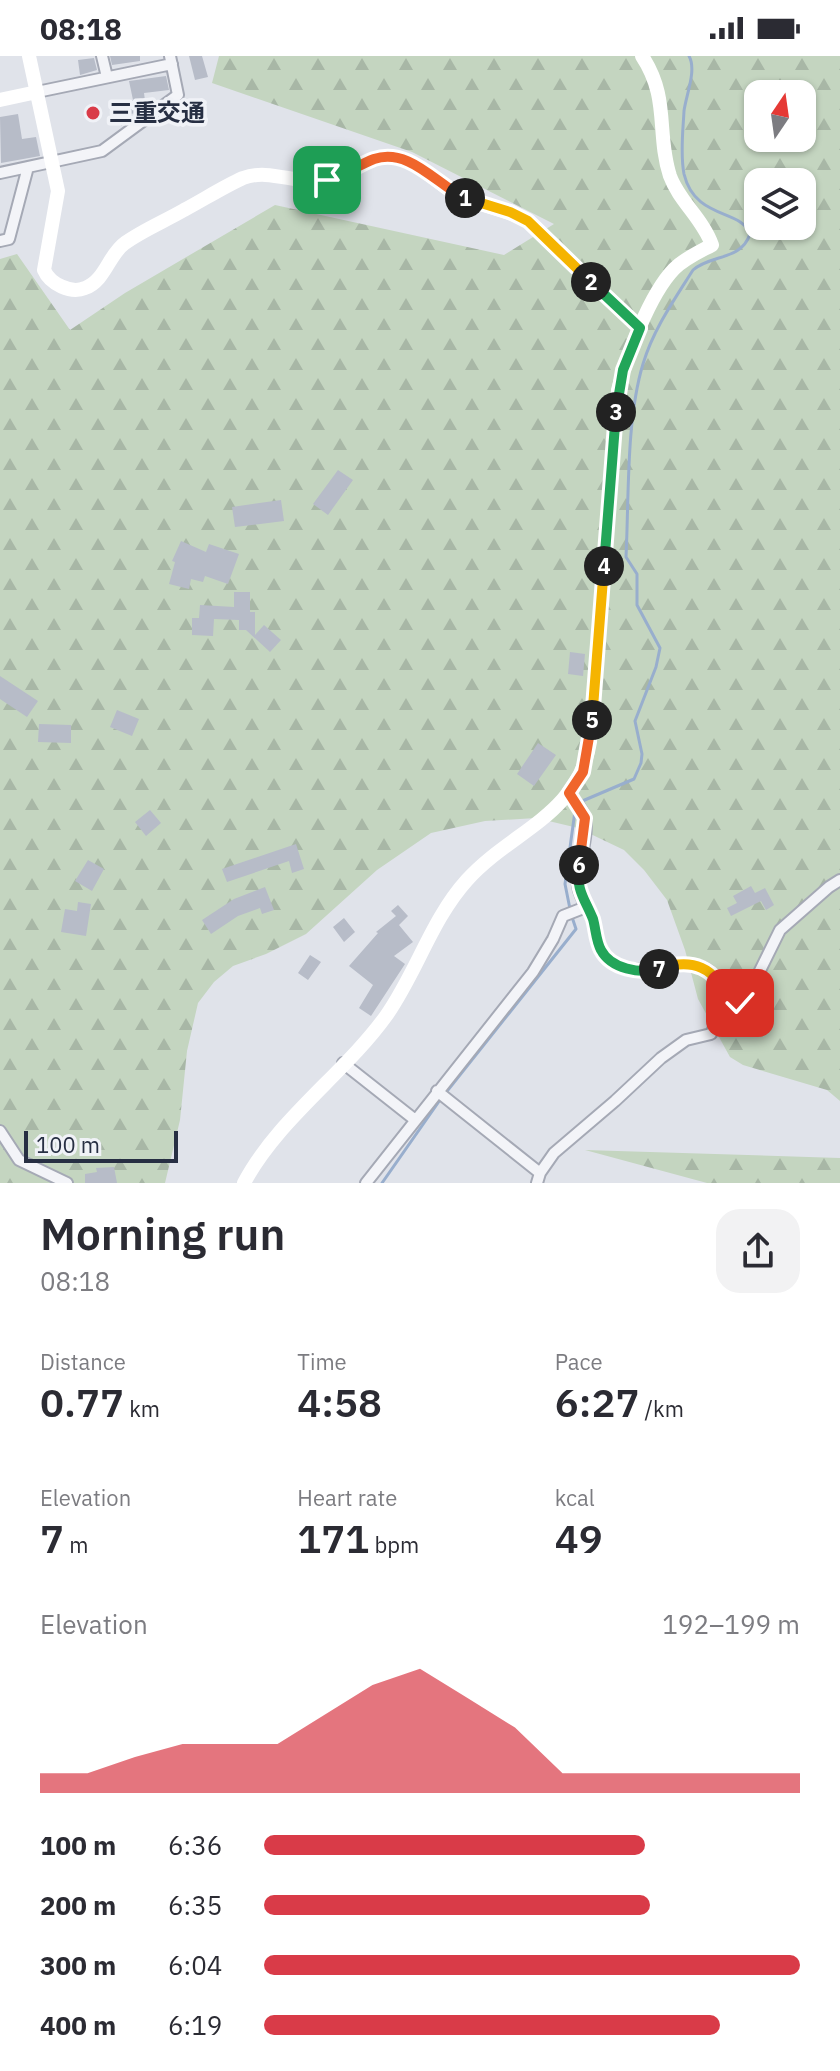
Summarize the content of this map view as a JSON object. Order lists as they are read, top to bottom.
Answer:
{
  "places": ["三重交通"],
  "scale_bar": "100 m",
  "north": "top",
  "page": {
    "status": "08:18",
    "pins": [
      "1",
      "2",
      "3",
      "4",
      "5",
      "6",
      "7"
    ],
    "scale": "100 m",
    "heading": ["Morning run", "08:18"],
    "stats": [
      ["Distance", "0.77 km"],
      ["Time", "4:58"],
      ["Pace", "6:27 /km"],
      ["Elevation", "7 m"],
      ["Heart rate", "171 bpm"],
      ["kcal", "49"]
    ],
    "chart": ["Elevation", "192–199 m"],
    "list": [
      {
        "name": "100 m",
        "note": "6:36"
      },
      {
        "name": "200 m",
        "note": "6:35"
      },
      {
        "name": "300 m",
        "note": "6:04"
      },
      {
        "name": "400 m",
        "note": "6:19"
      }
    ]
  }
}
